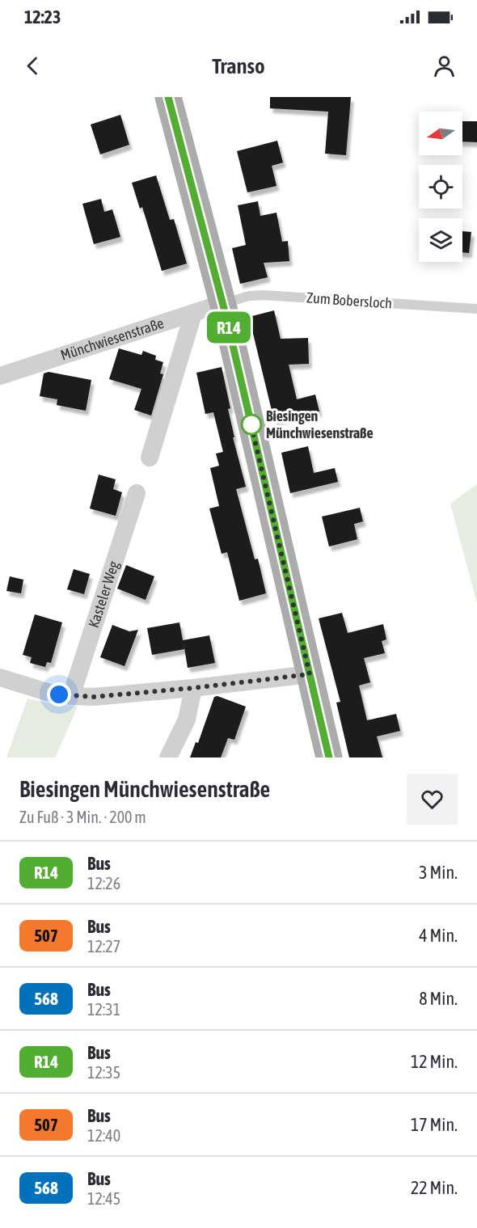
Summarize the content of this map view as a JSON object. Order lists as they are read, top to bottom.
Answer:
{
  "streets": {
    "street": ["Münchwiesenstraße", "Kasteler Weg"],
    "lane": ["Zum Bobersloch"]
  },
  "crossings": [
    ["Zum Bobersloch", "Münchwiesenstraße"]
  ],
  "places": ["Biesingen Münchwiesenstraße"],
  "lines": ["bus line R14"],
  "north": "left",
  "page": {
    "status": "12:23",
    "header": "Transo",
    "on_map": "R14",
    "heading": ["Biesingen Münchwiesenstraße", "Zu Fuß · 3 Min. · 200 m"],
    "list": [
      {
        "mark": "R14",
        "name": "Bus",
        "note": "12:26",
        "value": "3 Min."
      },
      {
        "mark": "507",
        "name": "Bus",
        "note": "12:27",
        "value": "4 Min."
      },
      {
        "mark": "568",
        "name": "Bus",
        "note": "12:31",
        "value": "8 Min."
      },
      {
        "mark": "R14",
        "name": "Bus",
        "note": "12:35",
        "value": "12 Min."
      },
      {
        "mark": "507",
        "name": "Bus",
        "note": "12:40",
        "value": "17 Min."
      },
      {
        "mark": "568",
        "name": "Bus",
        "note": "12:45",
        "value": "22 Min."
      }
    ]
  }
}
